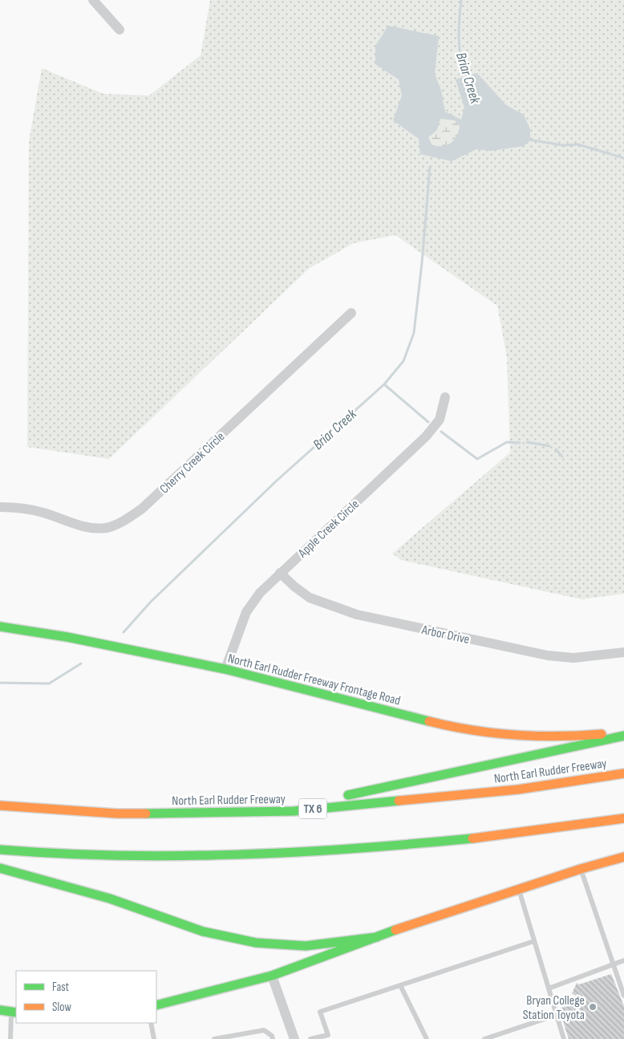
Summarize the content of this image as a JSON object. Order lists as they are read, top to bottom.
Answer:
{
  "streets": {
    "main road": ["North Earl Rudder Freeway Frontage Road", "North Earl Rudder Freeway", "TX 6"],
    "street": ["Cherry Creek Circle", "Apple Creek Circle", "Arbor Drive"]
  },
  "crossings": [
    ["Apple Creek Circle", "Arbor Drive"],
    ["Apple Creek Circle", "North Earl Rudder Freeway Frontage Road"]
  ],
  "water": ["Briar Creek"],
  "places": ["Bryan College Station Toyota"],
  "legend": ["Fast", "Slow"]
}
